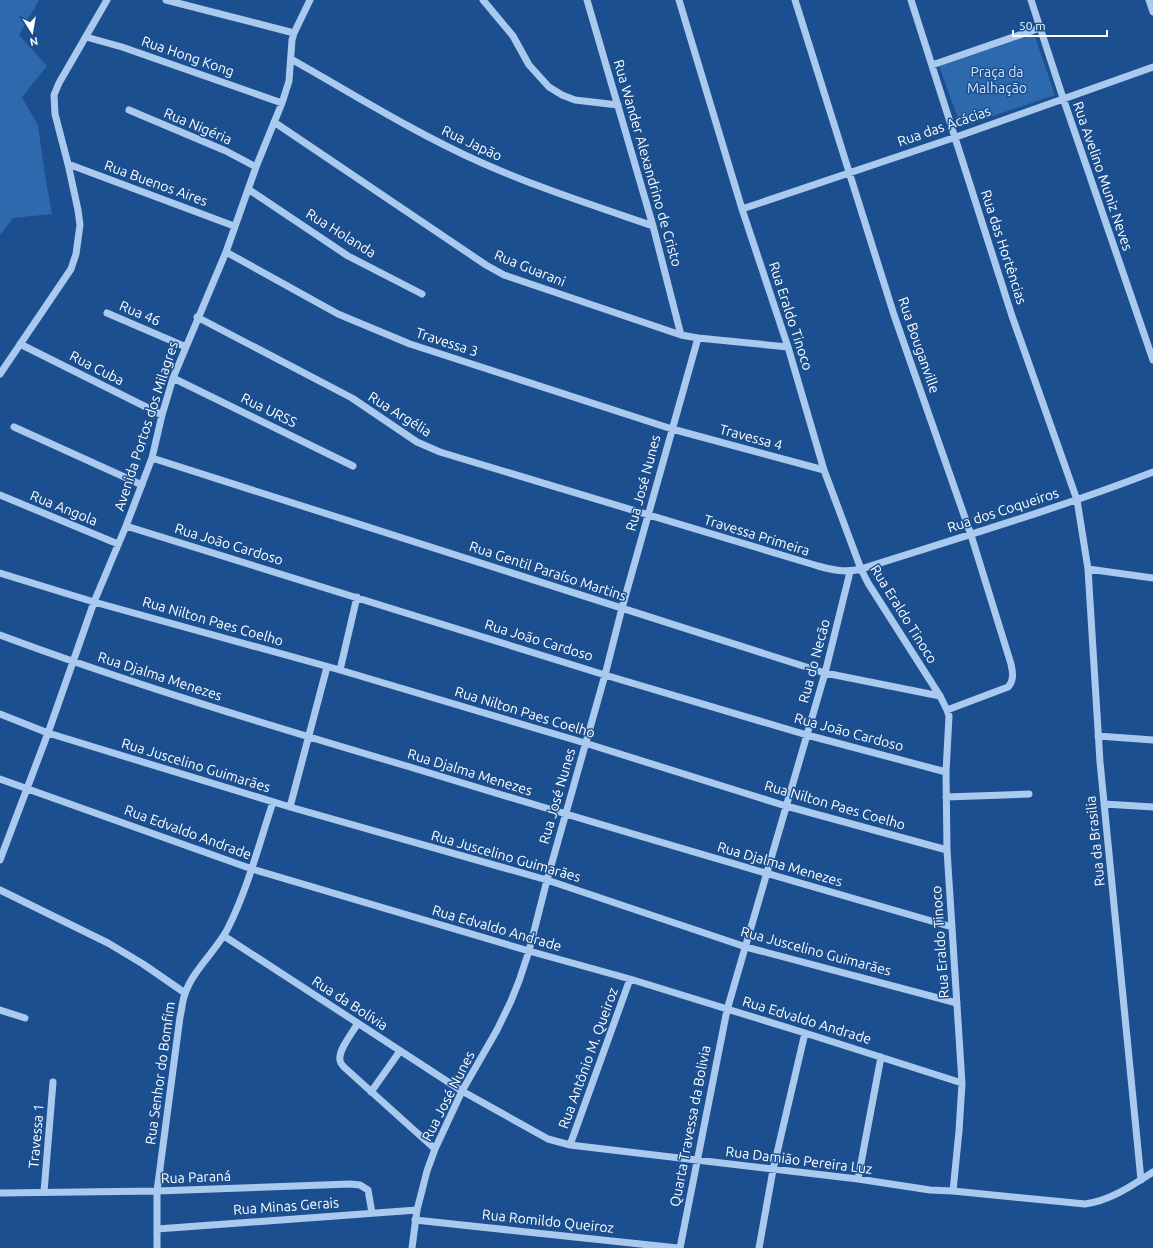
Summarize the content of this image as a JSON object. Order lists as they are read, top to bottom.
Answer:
{
  "streets": {
    "street": [
      "Rua Hong Kong",
      "Rua Nigéria",
      "Rua das Acácias",
      "Rua Japão",
      "Rua Wander Alexandrino de Cristo",
      "Rua Avelino Muniz Neves",
      "Rua Buenos Aires",
      "Rua Holanda",
      "Rua das Hortências",
      "Rua Guarani",
      "Rua 46",
      "Rua Eraldo Tinoco",
      "Travessa 3",
      "Rua Bouganville",
      "Rua Cuba",
      "Rua URSS",
      "Rua Argélia",
      "Avenida Portos dos Milagres",
      "Travessa 4",
      "Rua José Nunes",
      "Rua Angola",
      "Rua dos Coqueiros",
      "Travessa Primeira",
      "Rua João Cardoso",
      "Rua Gentil Paraíso Martins",
      "Rua Nilton Paes Coelho",
      "Rua do Necão",
      "Rua Djalma Menezes",
      "Rua Juscelino Guimarães",
      "Rua Edvaldo Andrade",
      "Rua da Brasilia",
      "Rua da Bolívia",
      "Rua Antônio M. Queiroz",
      "Rua Senhor do Bomfim",
      "Quarta Travessa da Bolivia",
      "Travessa 1",
      "Rua Damião Pereira Luz",
      "Rua Paraná",
      "Rua Minas Gerais",
      "Rua Romildo Queiroz"
    ]
  },
  "crossings": [
    ["Rua Hong Kong", "Avenida Portos dos Milagres"],
    ["Rua Nigéria", "Avenida Portos dos Milagres"],
    ["Rua das Acácias", "Rua Avelino Muniz Neves"],
    ["Rua das Acácias", "Rua das Hortências"],
    ["Rua das Acácias", "Rua Eraldo Tinoco"],
    ["Rua das Acácias", "Rua Bouganville"],
    ["Rua Japão", "Rua Wander Alexandrino de Cristo"],
    ["Rua Japão", "Avenida Portos dos Milagres"],
    ["Rua Wander Alexandrino de Cristo", "Rua Guarani"],
    ["Rua Buenos Aires", "Avenida Portos dos Milagres"],
    ["Rua Holanda", "Avenida Portos dos Milagres"],
    ["Rua das Hortências", "Rua dos Coqueiros"],
    ["Rua das Hortências", "Rua da Brasilia"],
    ["Rua Guarani", "Rua Eraldo Tinoco"],
    ["Rua Guarani", "Avenida Portos dos Milagres"],
    ["Rua Guarani", "Rua José Nunes"],
    ["Rua 46", "Avenida Portos dos Milagres"],
    ["Rua Eraldo Tinoco", "Rua Bouganville"],
    ["Rua Eraldo Tinoco", "Travessa 4"],
    ["Rua Eraldo Tinoco", "Rua dos Coqueiros"],
    ["Rua Eraldo Tinoco", "Travessa Primeira"],
    ["Rua Eraldo Tinoco", "Rua João Cardoso"],
    ["Rua Eraldo Tinoco", "Rua Gentil Paraíso Martins"],
    ["Rua Eraldo Tinoco", "Rua Nilton Paes Coelho"],
    ["Rua Eraldo Tinoco", "Rua Djalma Menezes"],
    ["Rua Eraldo Tinoco", "Rua Juscelino Guimarães"],
    ["Rua Eraldo Tinoco", "Rua Edvaldo Andrade"],
    ["Rua Eraldo Tinoco", "Rua Damião Pereira Luz"],
    ["Travessa 3", "Avenida Portos dos Milagres"],
    ["Travessa 3", "Travessa 4"],
    ["Travessa 3", "Rua José Nunes"],
    ["Rua Bouganville", "Rua dos Coqueiros"],
    ["Rua Cuba", "Avenida Portos dos Milagres"],
    ["Rua URSS", "Avenida Portos dos Milagres"],
    ["Rua Argélia", "Avenida Portos dos Milagres"],
    ["Rua Argélia", "Rua José Nunes"],
    ["Rua Argélia", "Travessa Primeira"],
    ["Avenida Portos dos Milagres", "Rua Angola"],
    ["Avenida Portos dos Milagres", "Rua João Cardoso"],
    ["Avenida Portos dos Milagres", "Rua Gentil Paraíso Martins"],
    ["Avenida Portos dos Milagres", "Rua Nilton Paes Coelho"],
    ["Avenida Portos dos Milagres", "Rua Djalma Menezes"],
    ["Avenida Portos dos Milagres", "Rua Juscelino Guimarães"],
    ["Avenida Portos dos Milagres", "Rua Edvaldo Andrade"],
    ["Travessa 4", "Rua José Nunes"],
    ["Rua José Nunes", "Travessa Primeira"],
    ["Rua José Nunes", "Rua João Cardoso"],
    ["Rua José Nunes", "Rua Gentil Paraíso Martins"],
    ["Rua José Nunes", "Rua Nilton Paes Coelho"],
    ["Rua José Nunes", "Rua Djalma Menezes"],
    ["Rua José Nunes", "Rua Juscelino Guimarães"],
    ["Rua José Nunes", "Rua Edvaldo Andrade"],
    ["Rua José Nunes", "Rua da Bolívia"],
    ["Rua José Nunes", "Rua Damião Pereira Luz"],
    ["Rua José Nunes", "Rua Minas Gerais"],
    ["Rua José Nunes", "Rua Romildo Queiroz"],
    ["Rua dos Coqueiros", "Travessa Primeira"],
    ["Rua dos Coqueiros", "Rua da Brasilia"],
    ["Travessa Primeira", "Rua do Necão"],
    ["Rua João Cardoso", "Rua do Necão"],
    ["Rua Gentil Paraíso Martins", "Rua do Necão"],
    ["Rua Nilton Paes Coelho", "Rua do Necão"],
    ["Rua do Necão", "Rua Djalma Menezes"],
    ["Rua do Necão", "Rua Juscelino Guimarães"],
    ["Rua do Necão", "Rua Edvaldo Andrade"],
    ["Rua do Necão", "Quarta Travessa da Bolivia"],
    ["Rua Juscelino Guimarães", "Rua Senhor do Bomfim"],
    ["Rua Edvaldo Andrade", "Rua Antônio M. Queiroz"],
    ["Rua Edvaldo Andrade", "Rua Senhor do Bomfim"],
    ["Rua Edvaldo Andrade", "Quarta Travessa da Bolivia"],
    ["Rua da Brasilia", "Rua Damião Pereira Luz"],
    ["Rua da Bolívia", "Rua Senhor do Bomfim"],
    ["Rua da Bolívia", "Rua Damião Pereira Luz"],
    ["Rua Antônio M. Queiroz", "Rua Damião Pereira Luz"],
    ["Rua Senhor do Bomfim", "Rua Paraná"],
    ["Rua Senhor do Bomfim", "Rua Minas Gerais"],
    ["Quarta Travessa da Bolivia", "Rua Damião Pereira Luz"],
    ["Quarta Travessa da Bolivia", "Rua Romildo Queiroz"],
    ["Travessa 1", "Rua Paraná"],
    ["Rua Paraná", "Rua Minas Gerais"]
  ],
  "parks": ["Praça da Malhação"],
  "scale_bar": "50 m",
  "north": "bottom"
}
